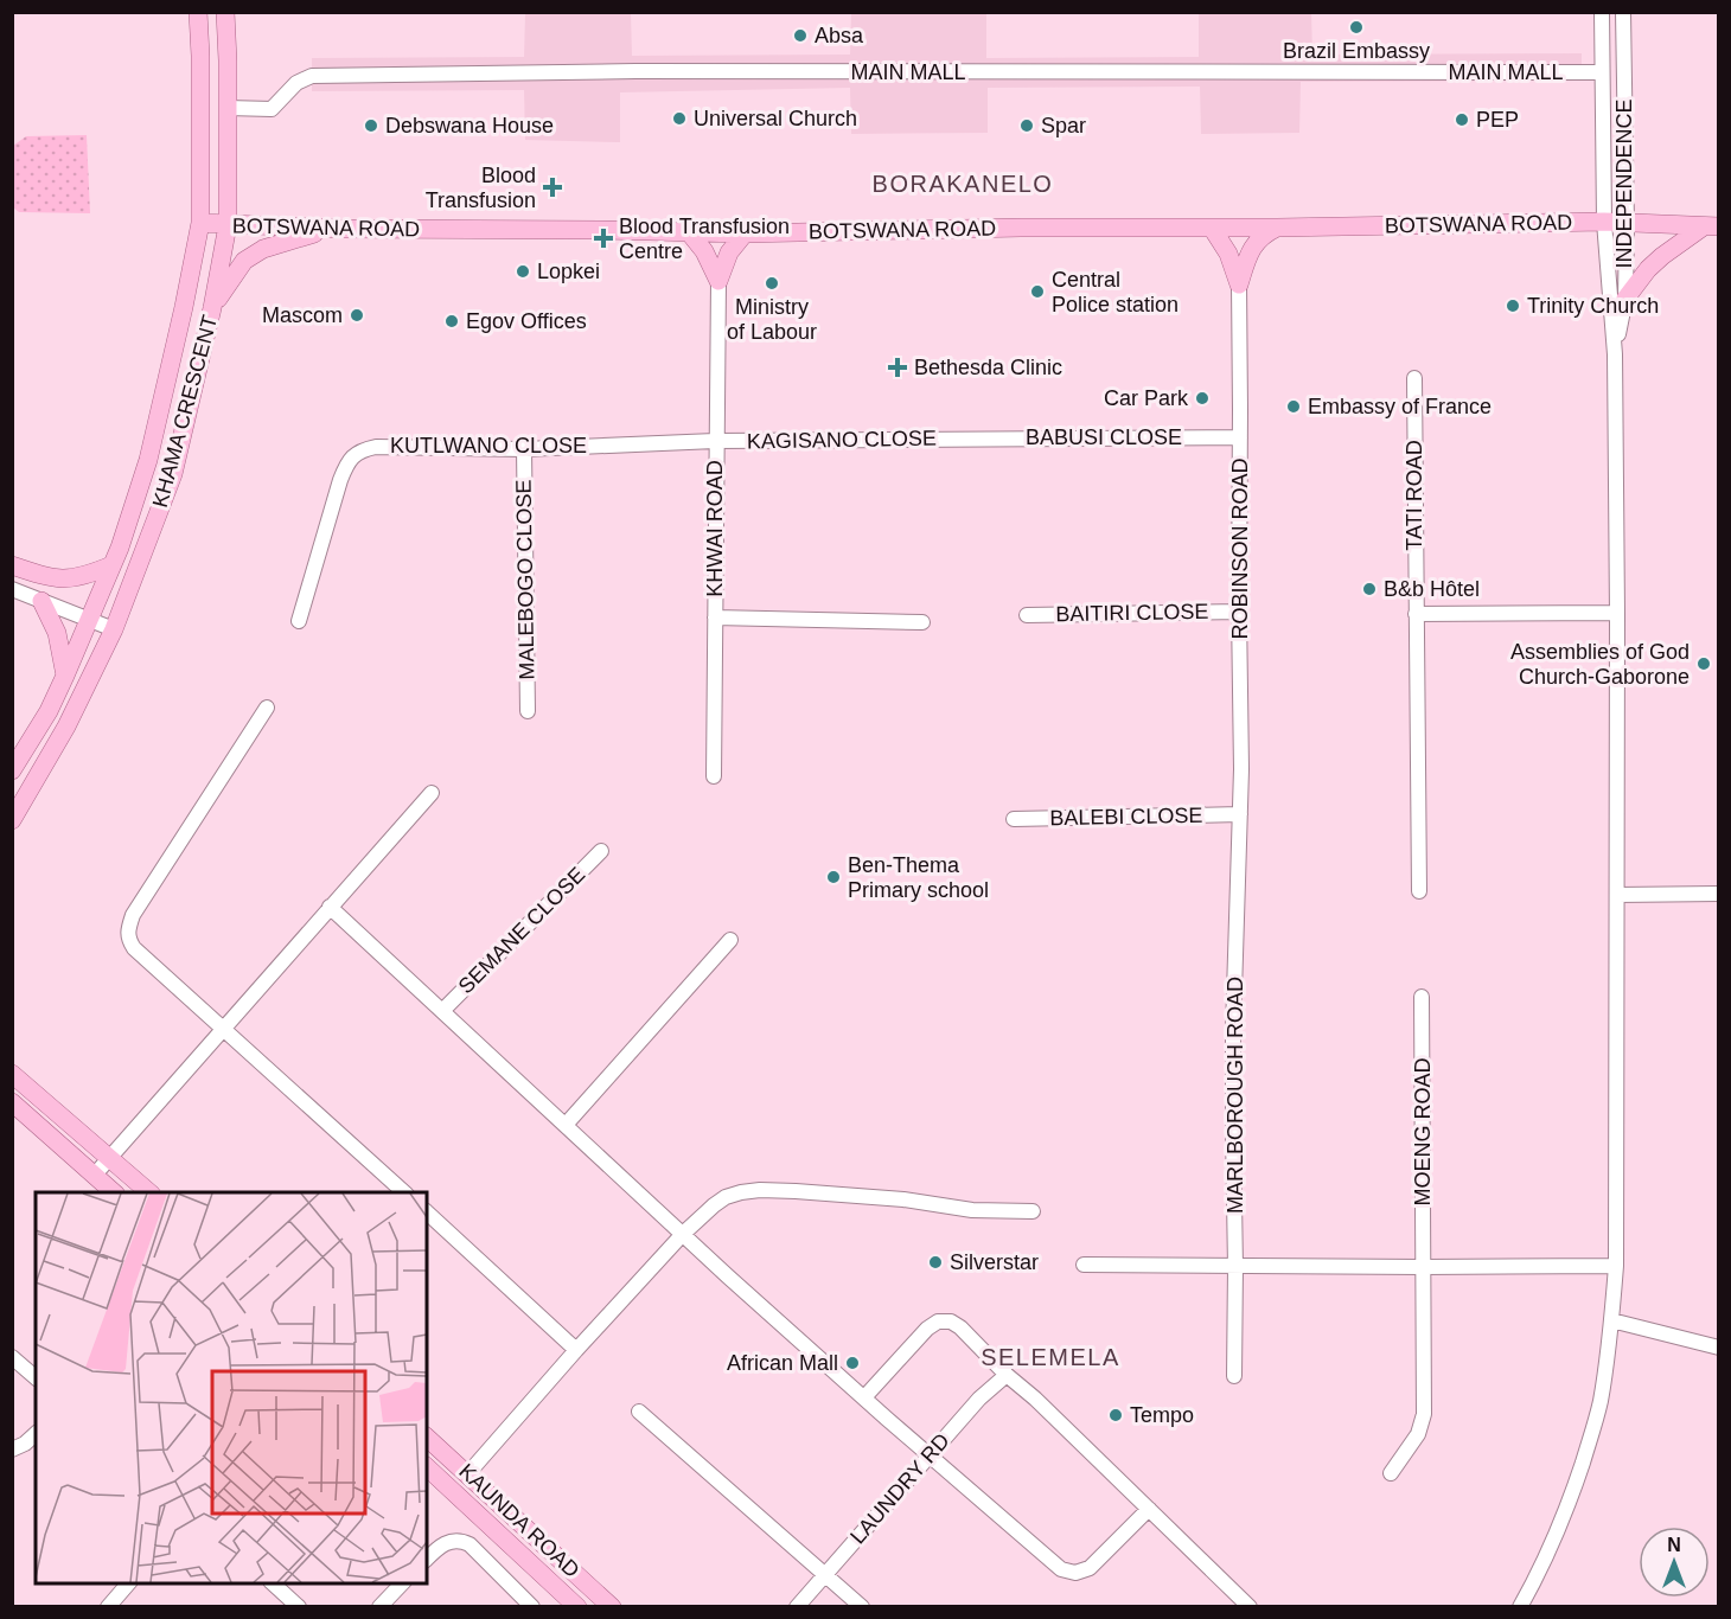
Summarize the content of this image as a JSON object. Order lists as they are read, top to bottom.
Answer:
{
  "streets": {
    "main road": ["BOTSWANA ROAD", "KHAMA CRESCENT", "KAUNDA ROAD"],
    "street": [
      "MAIN MALL",
      "INDEPENDENCE",
      "BABUSI CLOSE",
      "KAGISANO CLOSE",
      "KUTLWANO CLOSE",
      "TATI ROAD",
      "KHWAI ROAD",
      "ROBINSON ROAD",
      "MALEBOGO CLOSE",
      "BAITIRI CLOSE",
      "BALEBI CLOSE",
      "SEMANE CLOSE",
      "MARLBOROUGH ROAD",
      "MOENG ROAD",
      "LAUNDRY RD"
    ]
  },
  "crossings": [
    ["MAIN MALL", "INDEPENDENCE"],
    ["MAIN MALL", "KHAMA CRESCENT"],
    ["INDEPENDENCE", "BOTSWANA ROAD"],
    ["BOTSWANA ROAD", "KHAMA CRESCENT"],
    ["BABUSI CLOSE", "KAGISANO CLOSE"],
    ["BABUSI CLOSE", "ROBINSON ROAD"],
    ["KAGISANO CLOSE", "KUTLWANO CLOSE"],
    ["KAGISANO CLOSE", "KHWAI ROAD"],
    ["KUTLWANO CLOSE", "KHWAI ROAD"],
    ["KUTLWANO CLOSE", "MALEBOGO CLOSE"],
    ["ROBINSON ROAD", "BAITIRI CLOSE"],
    ["ROBINSON ROAD", "BALEBI CLOSE"],
    ["ROBINSON ROAD", "MARLBOROUGH ROAD"],
    ["BALEBI CLOSE", "MARLBOROUGH ROAD"]
  ],
  "districts": ["BORAKANELO", "SELEMELA"],
  "places": {
    "other": [
      "Brazil Embassy",
      "Absa",
      "Universal Church",
      "PEP",
      "Debswana House",
      "Spar",
      "Lopkei",
      "Ministry of Labour",
      "Central Police station",
      "Trinity Church",
      "Mascom",
      "Egov Offices",
      "Car Park",
      "Embassy of France",
      "B&b Hôtel",
      "Assemblies of God Church-Gaborone",
      "Ben-Thema Primary school",
      "Silverstar",
      "African Mall",
      "Tempo"
    ],
    "health": ["Blood Transfusion", "Blood Transfusion Centre", "Bethesda Clinic"]
  },
  "north": "top"
}
